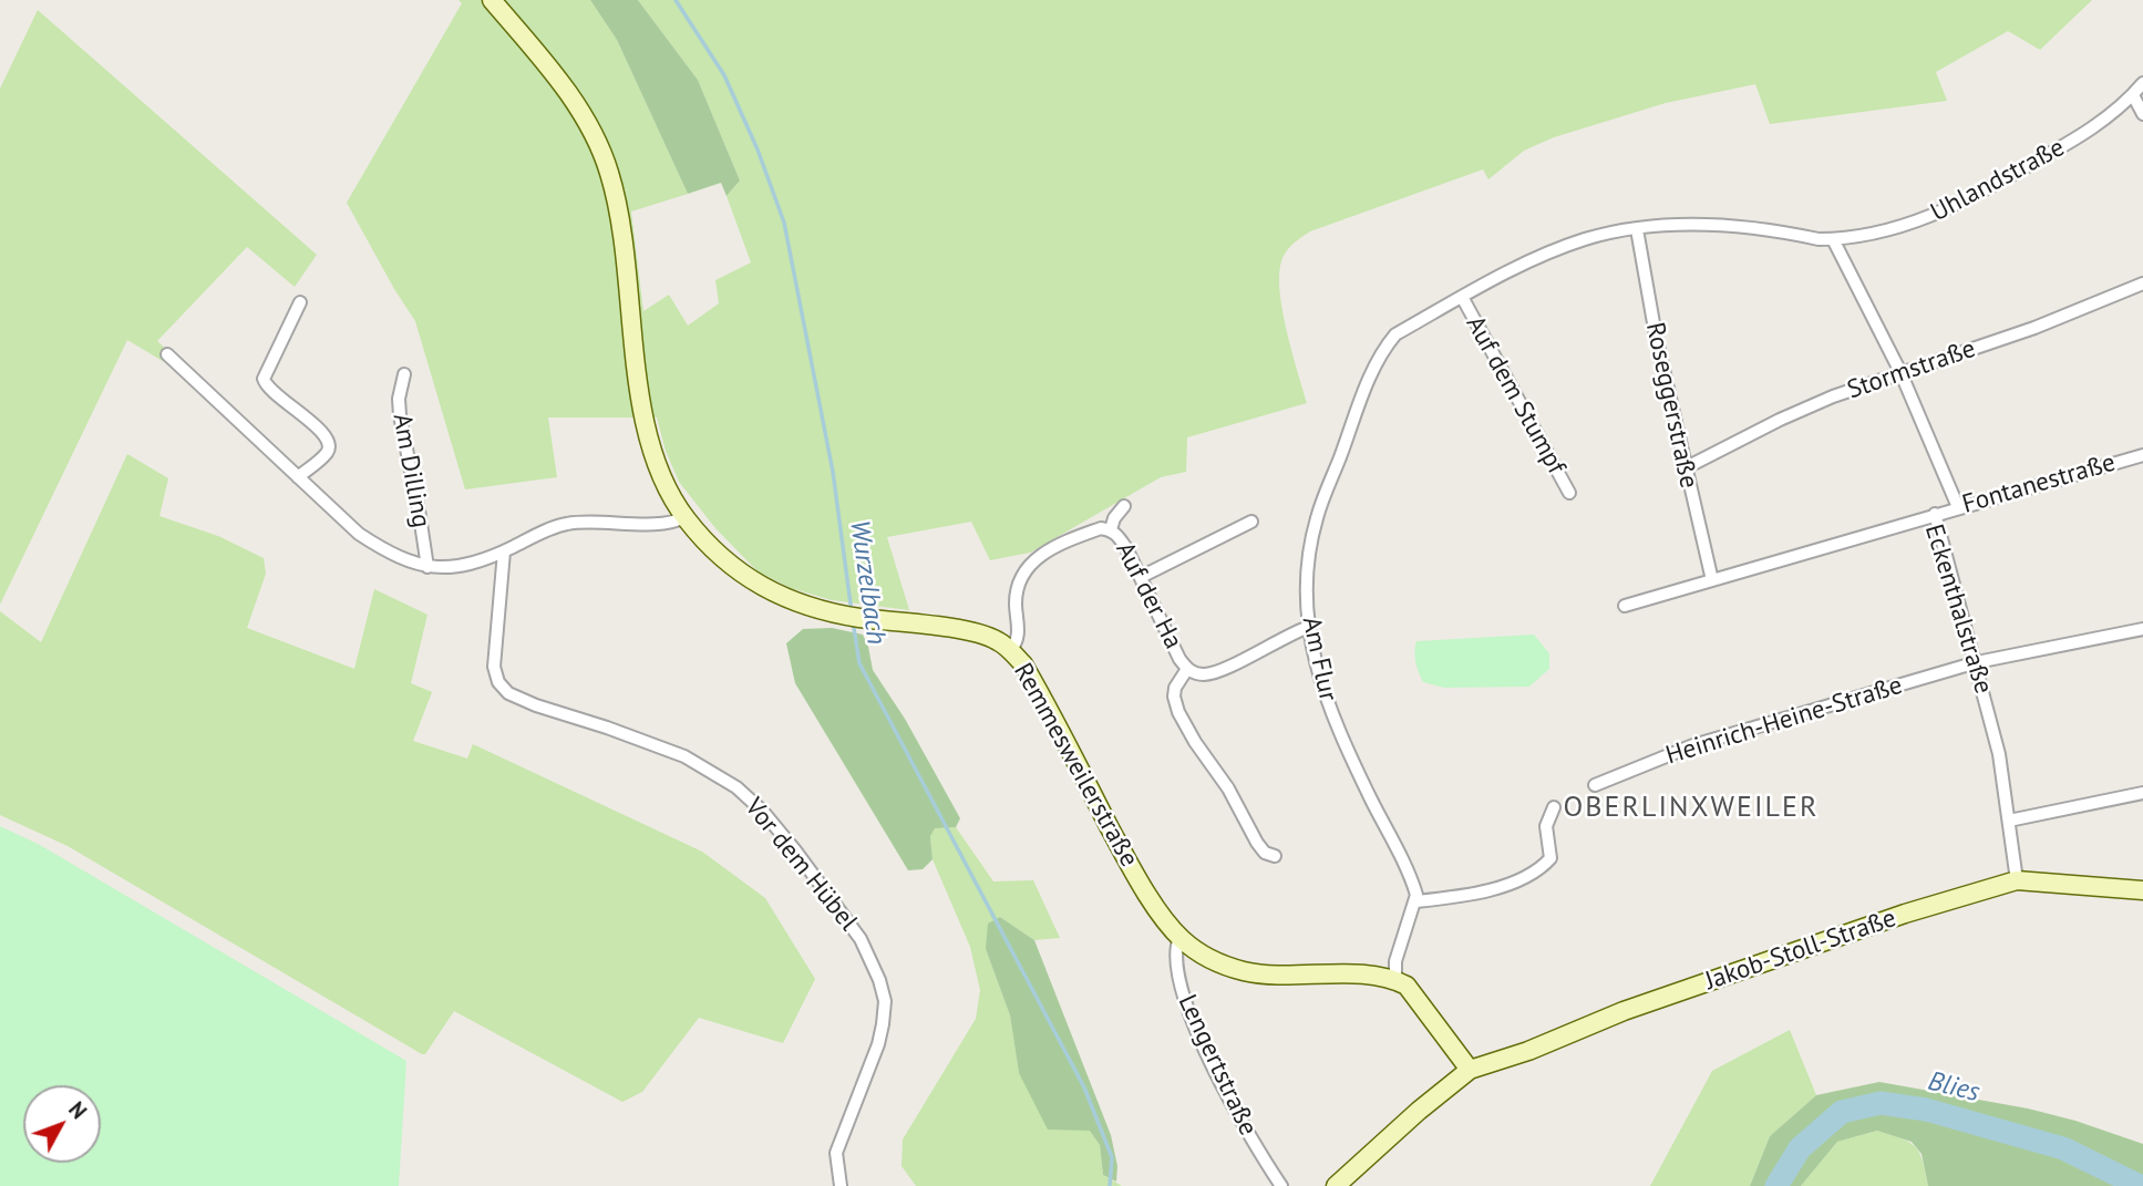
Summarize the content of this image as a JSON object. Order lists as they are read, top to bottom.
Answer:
{
  "streets": {
    "main road": ["Remmesweilerstraße", "Jakob-Stoll-Straße"],
    "street": [
      "Uhlandstraße",
      "Stormstraße",
      "Auf dem Stumpf",
      "Roseggerstraße",
      "Am Dilling",
      "Fontanestraße",
      "Auf der Ha",
      "Eckenthalstraße",
      "Am Flur",
      "Heinrich-Heine-Straße",
      "Vor dem Hübel",
      "Lengertstraße"
    ]
  },
  "crossings": [
    ["Uhlandstraße", "Auf dem Stumpf"],
    ["Uhlandstraße", "Roseggerstraße"],
    ["Uhlandstraße", "Am Flur"],
    ["Stormstraße", "Roseggerstraße"],
    ["Roseggerstraße", "Eckenthalstraße"],
    ["Am Dilling", "Remmesweilerstraße"],
    ["Am Dilling", "Vor dem Hübel"],
    ["Fontanestraße", "Eckenthalstraße"],
    ["Auf der Ha", "Am Flur"],
    ["Auf der Ha", "Remmesweilerstraße"],
    ["Eckenthalstraße", "Heinrich-Heine-Straße"],
    ["Eckenthalstraße", "Jakob-Stoll-Straße"],
    ["Remmesweilerstraße", "Lengertstraße"]
  ],
  "districts": ["OBERLINXWEILER"],
  "water": ["Wurzelbach", "Blies"],
  "north": "top right"
}
